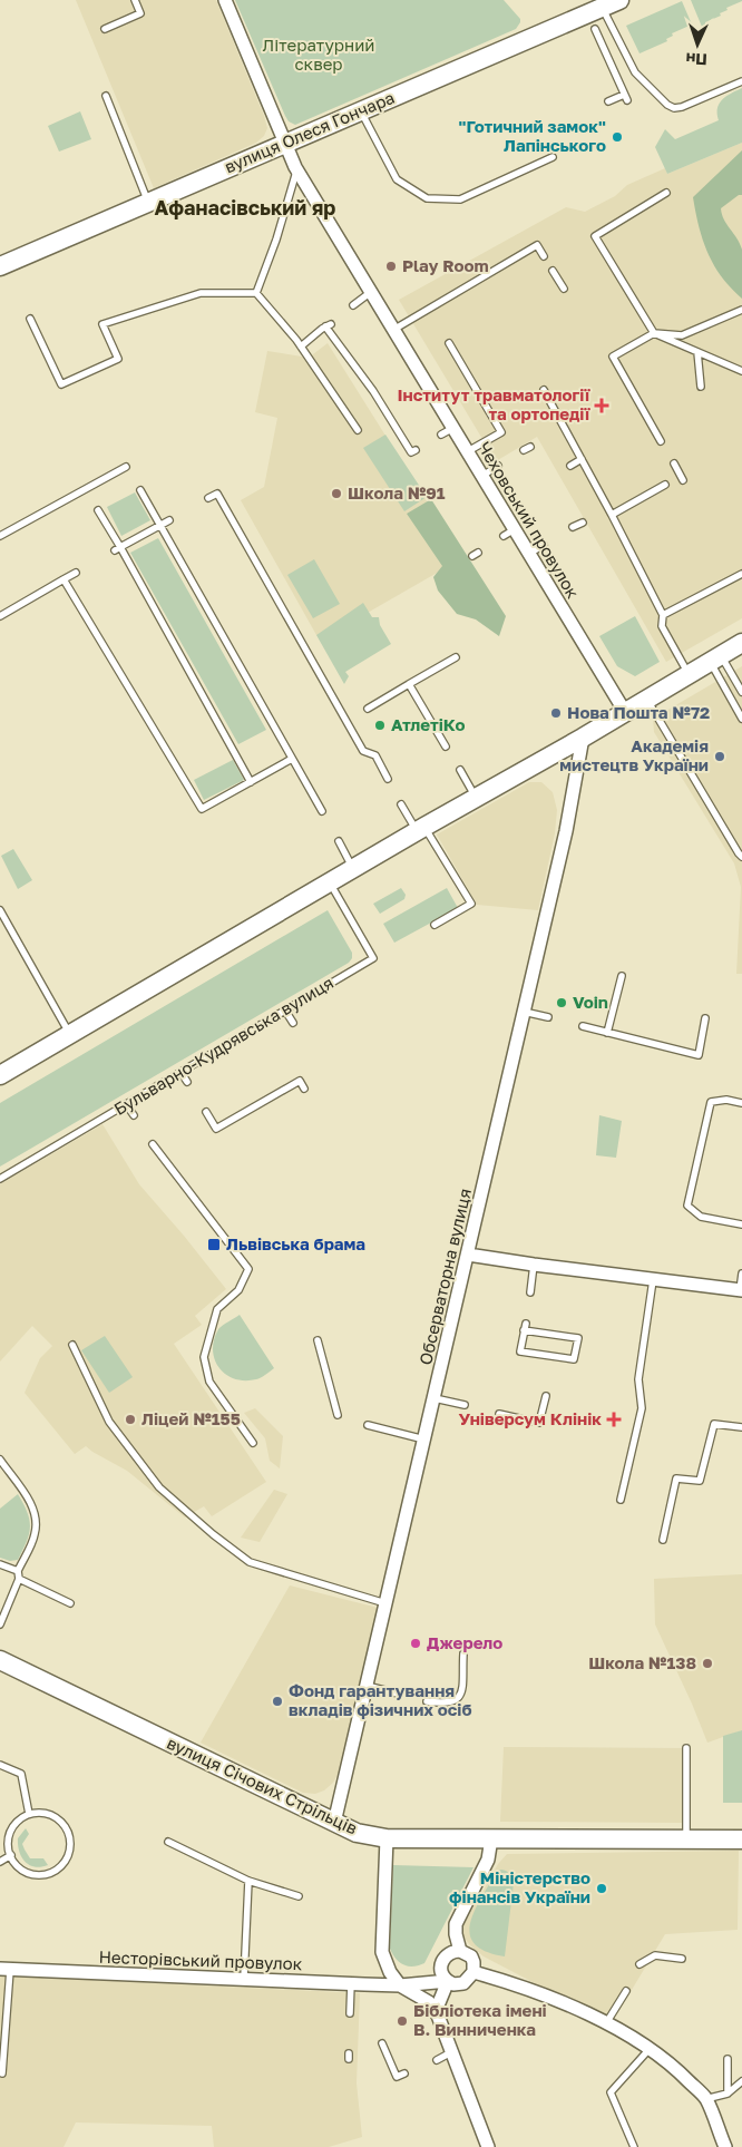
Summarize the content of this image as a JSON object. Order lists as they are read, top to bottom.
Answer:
{
  "streets": {
    "main road": ["вулиця Олеся Гончара", "вулиця Січових Стрільців"],
    "street": ["Чеховський провулок", "Обсерваторна вулиця", "Несторівський провулок"],
    "lane": ["Бульварно-Кудрявська вулиця"]
  },
  "crossings": [
    ["вулиця Олеся Гончара", "Чеховський провулок"],
    ["Обсерваторна вулиця", "вулиця Січових Стрільців"]
  ],
  "districts": ["Афанасівський яр"],
  "parks": ["Літературний сквер"],
  "places": {
    "other": [
      "\"Готичний замок\" Лапінського",
      "Play Room",
      "Школа №91",
      "Нова Пошта №72",
      "АтлетіКо",
      "Академія мистецтв України",
      "Voin",
      "Ліцей №155",
      "Джерело",
      "Школа №138",
      "Фонд гарантування вкладів фізичних осіб",
      "Міністерство фінансів України",
      "Бібліотека імені В. Винниченка"
    ],
    "health": ["Інститут травматології та ортопедії", "Універсум Клінік"],
    "transit": ["Львівська брама"]
  },
  "north": "bottom"
}
